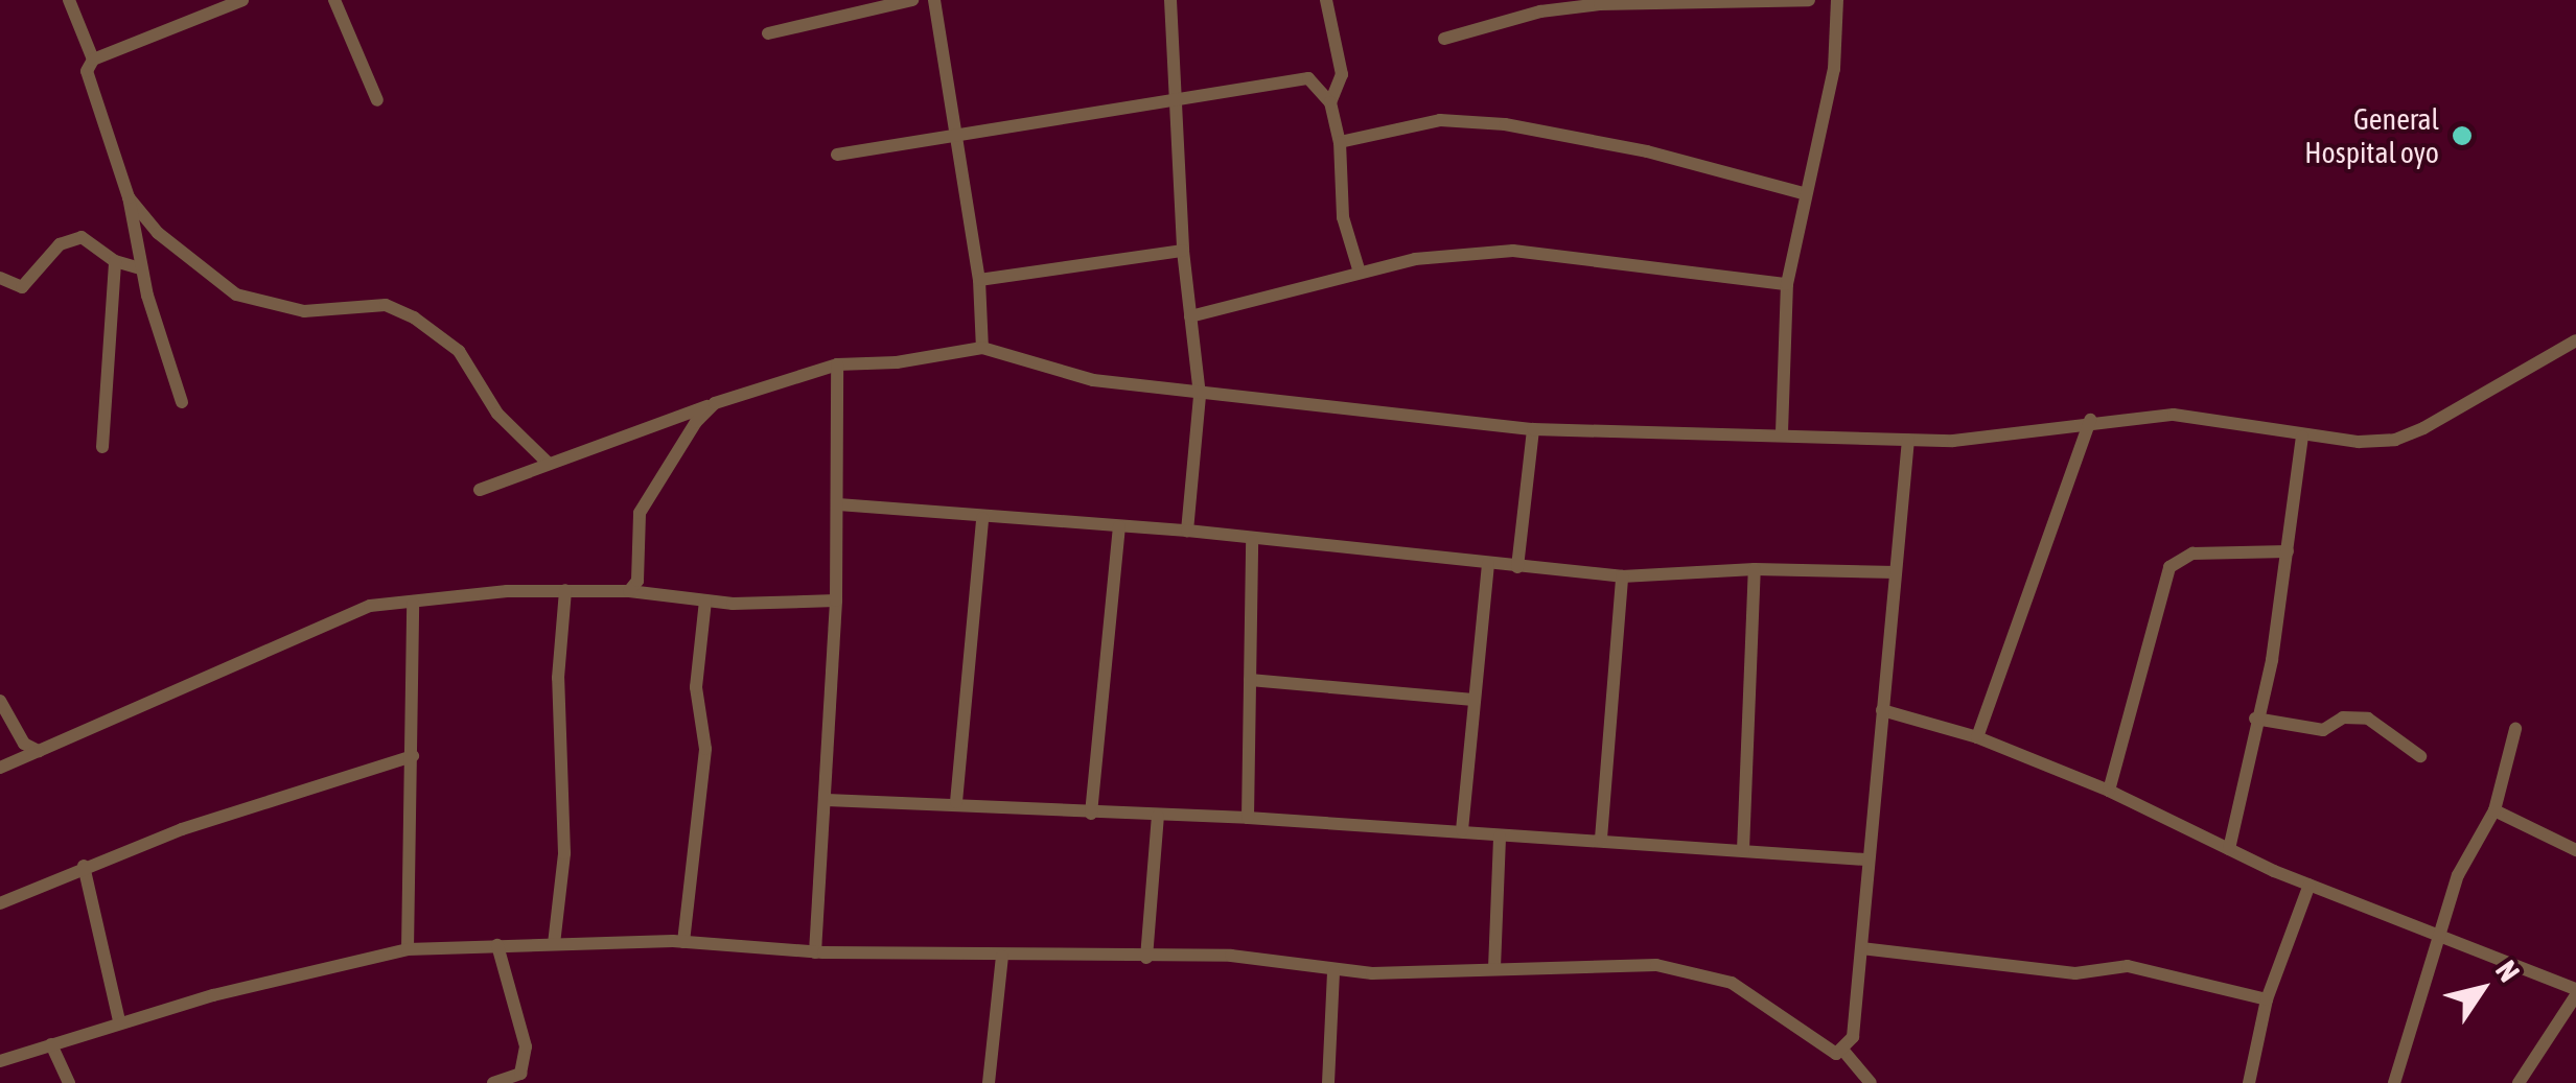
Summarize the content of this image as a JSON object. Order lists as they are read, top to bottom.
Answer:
{
  "places": ["General Hospital oyo"],
  "north": "top right"
}
